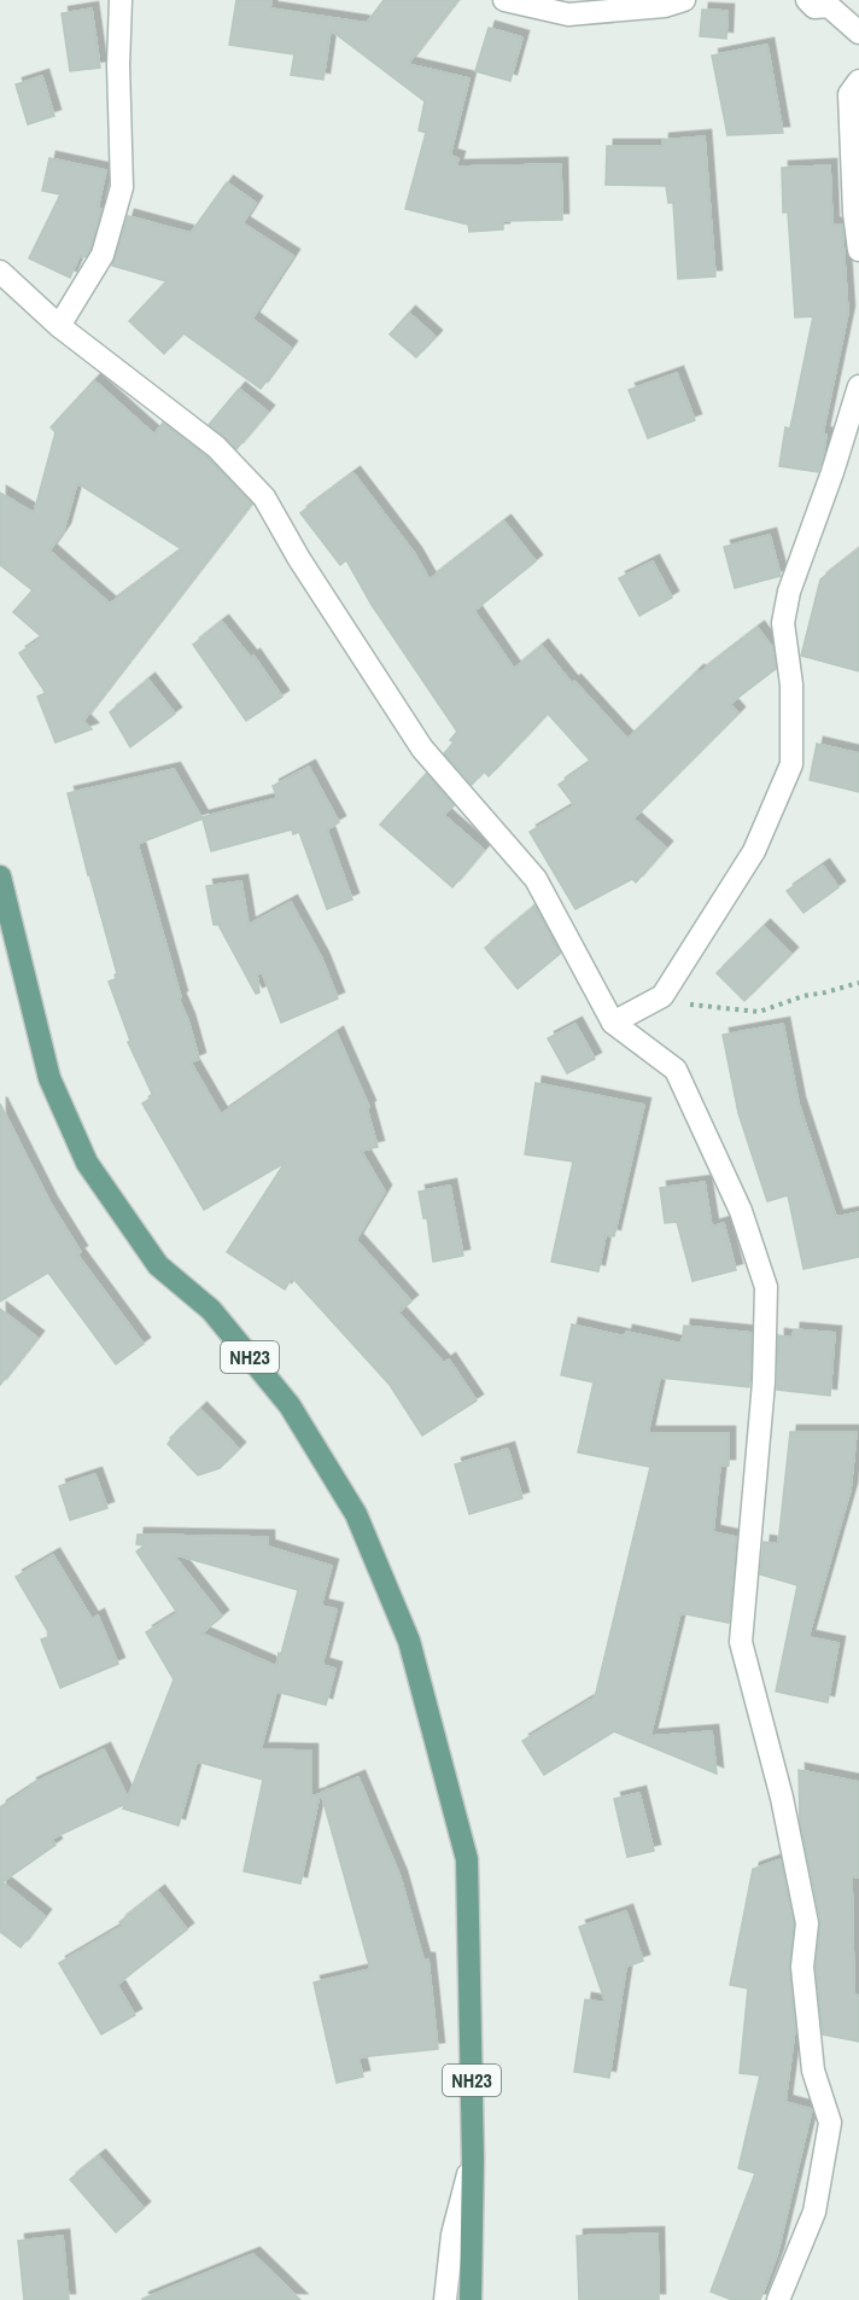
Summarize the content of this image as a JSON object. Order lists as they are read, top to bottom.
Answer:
{
  "streets": {
    "main road": ["NH23"]
  }
}
